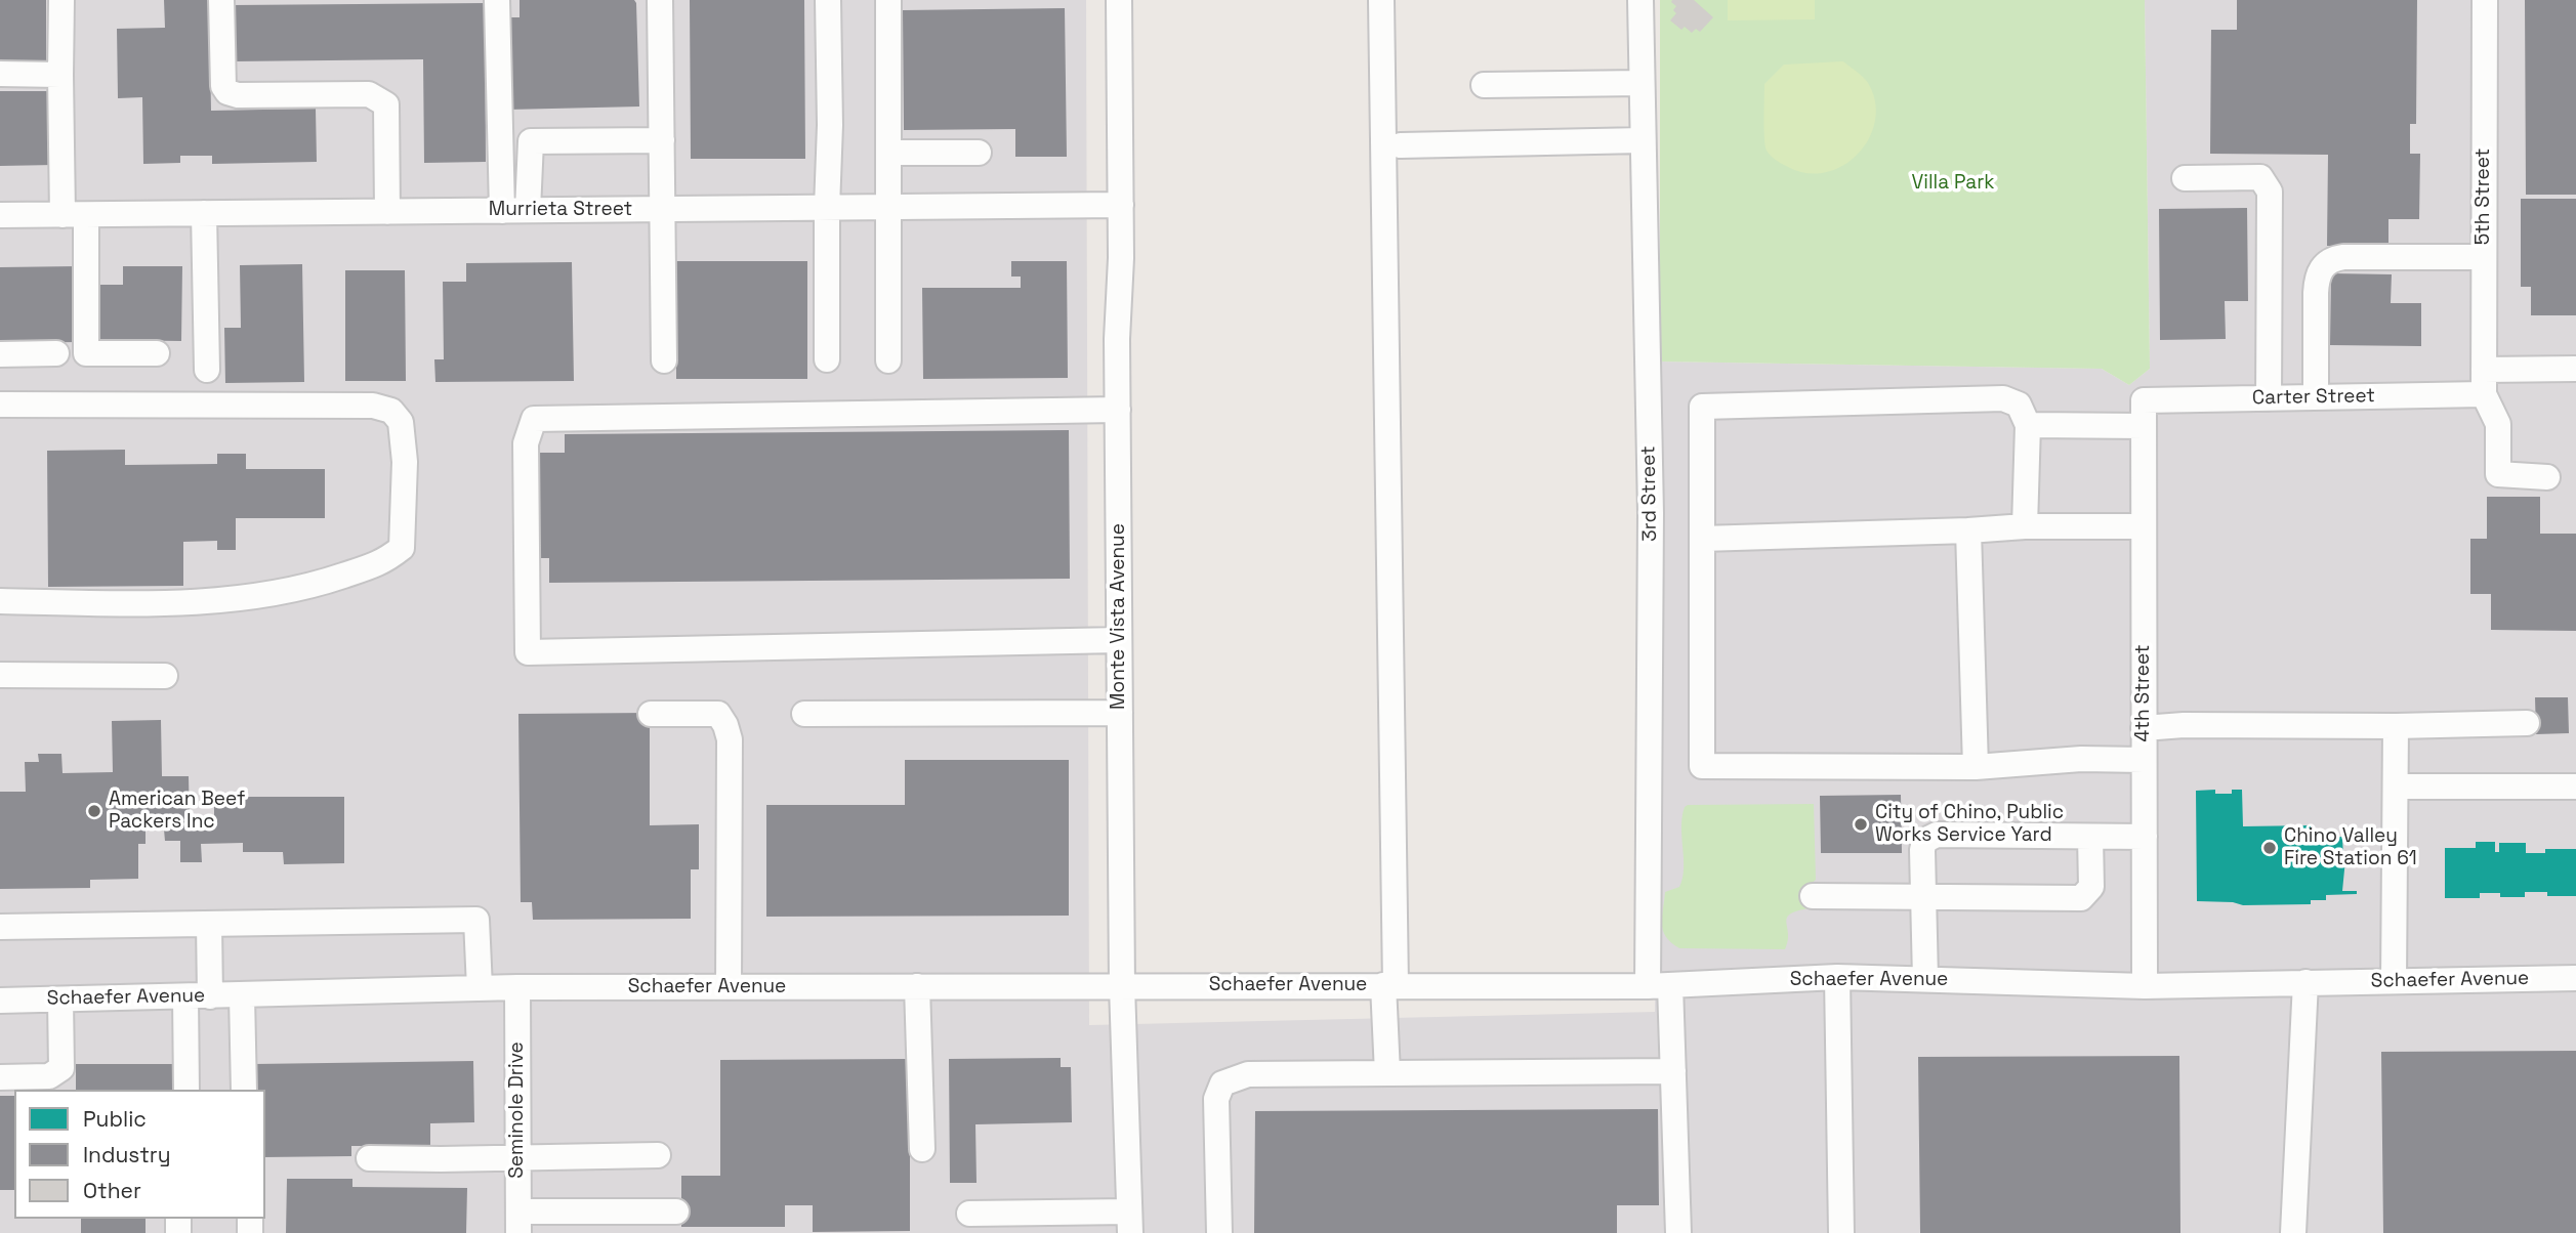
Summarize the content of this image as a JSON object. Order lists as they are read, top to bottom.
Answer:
{
  "streets": {
    "street": [
      "5th Street",
      "Murrieta Street",
      "Carter Street",
      "3rd Street",
      "Monte Vista Avenue",
      "4th Street",
      "Schaefer Avenue",
      "Seminole Drive"
    ]
  },
  "crossings": [
    ["5th Street", "Carter Street"],
    ["Murrieta Street", "Monte Vista Avenue"],
    ["Carter Street", "4th Street"],
    ["3rd Street", "Schaefer Avenue"],
    ["Monte Vista Avenue", "Schaefer Avenue"],
    ["4th Street", "Schaefer Avenue"],
    ["Schaefer Avenue", "Seminole Drive"]
  ],
  "parks": ["Villa Park"],
  "places": ["American Beef Packers Inc", "City of Chino, Public Works Service Yard", "Chino Valley Fire Station 61"],
  "legend": ["Public", "Industry", "Other"]
}
